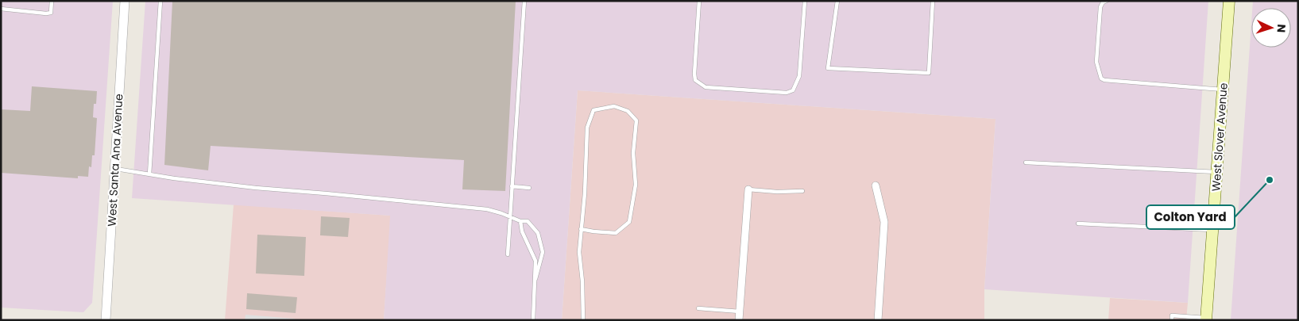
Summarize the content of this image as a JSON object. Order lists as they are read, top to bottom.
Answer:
{
  "streets": {
    "main road": ["West Slover Avenue"],
    "street": ["West Santa Ana Avenue"]
  },
  "places": ["Colton Yard"],
  "north": "right"
}
